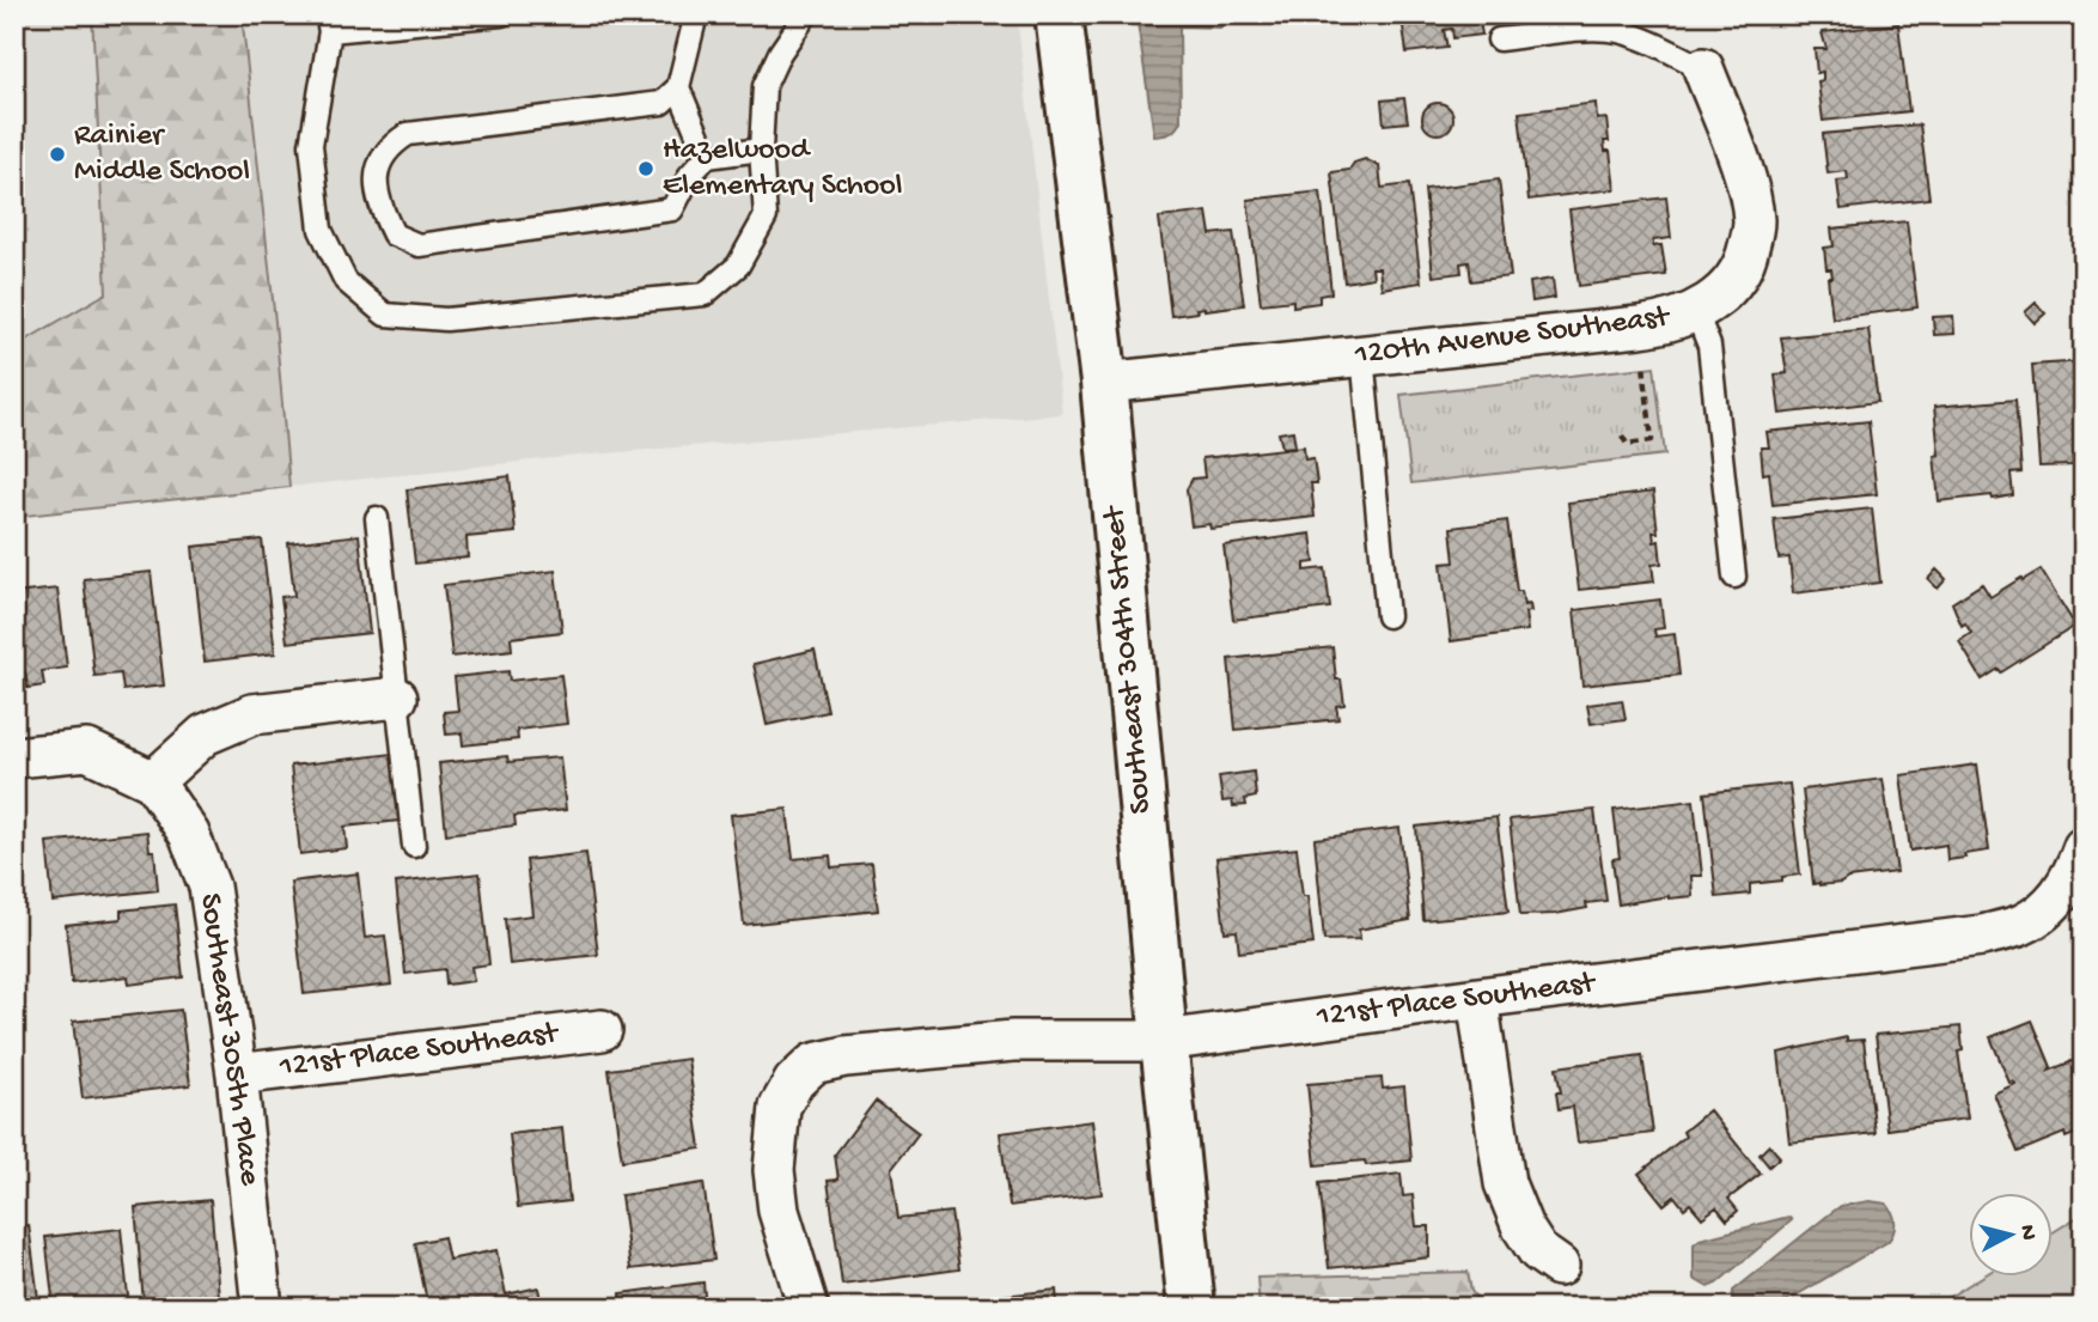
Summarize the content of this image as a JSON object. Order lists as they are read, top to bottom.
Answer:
{
  "streets": {
    "street": [
      "120th Avenue Southeast",
      "Southeast 304th Street",
      "121st Place Southeast",
      "Southeast 305th Place"
    ]
  },
  "crossings": [
    ["120th Avenue Southeast", "Southeast 304th Street"],
    ["Southeast 304th Street", "121st Place Southeast"],
    ["121st Place Southeast", "Southeast 305th Place"]
  ],
  "places": ["Rainier Middle School", "Hazelwood Elementary School"],
  "north": "right"
}
